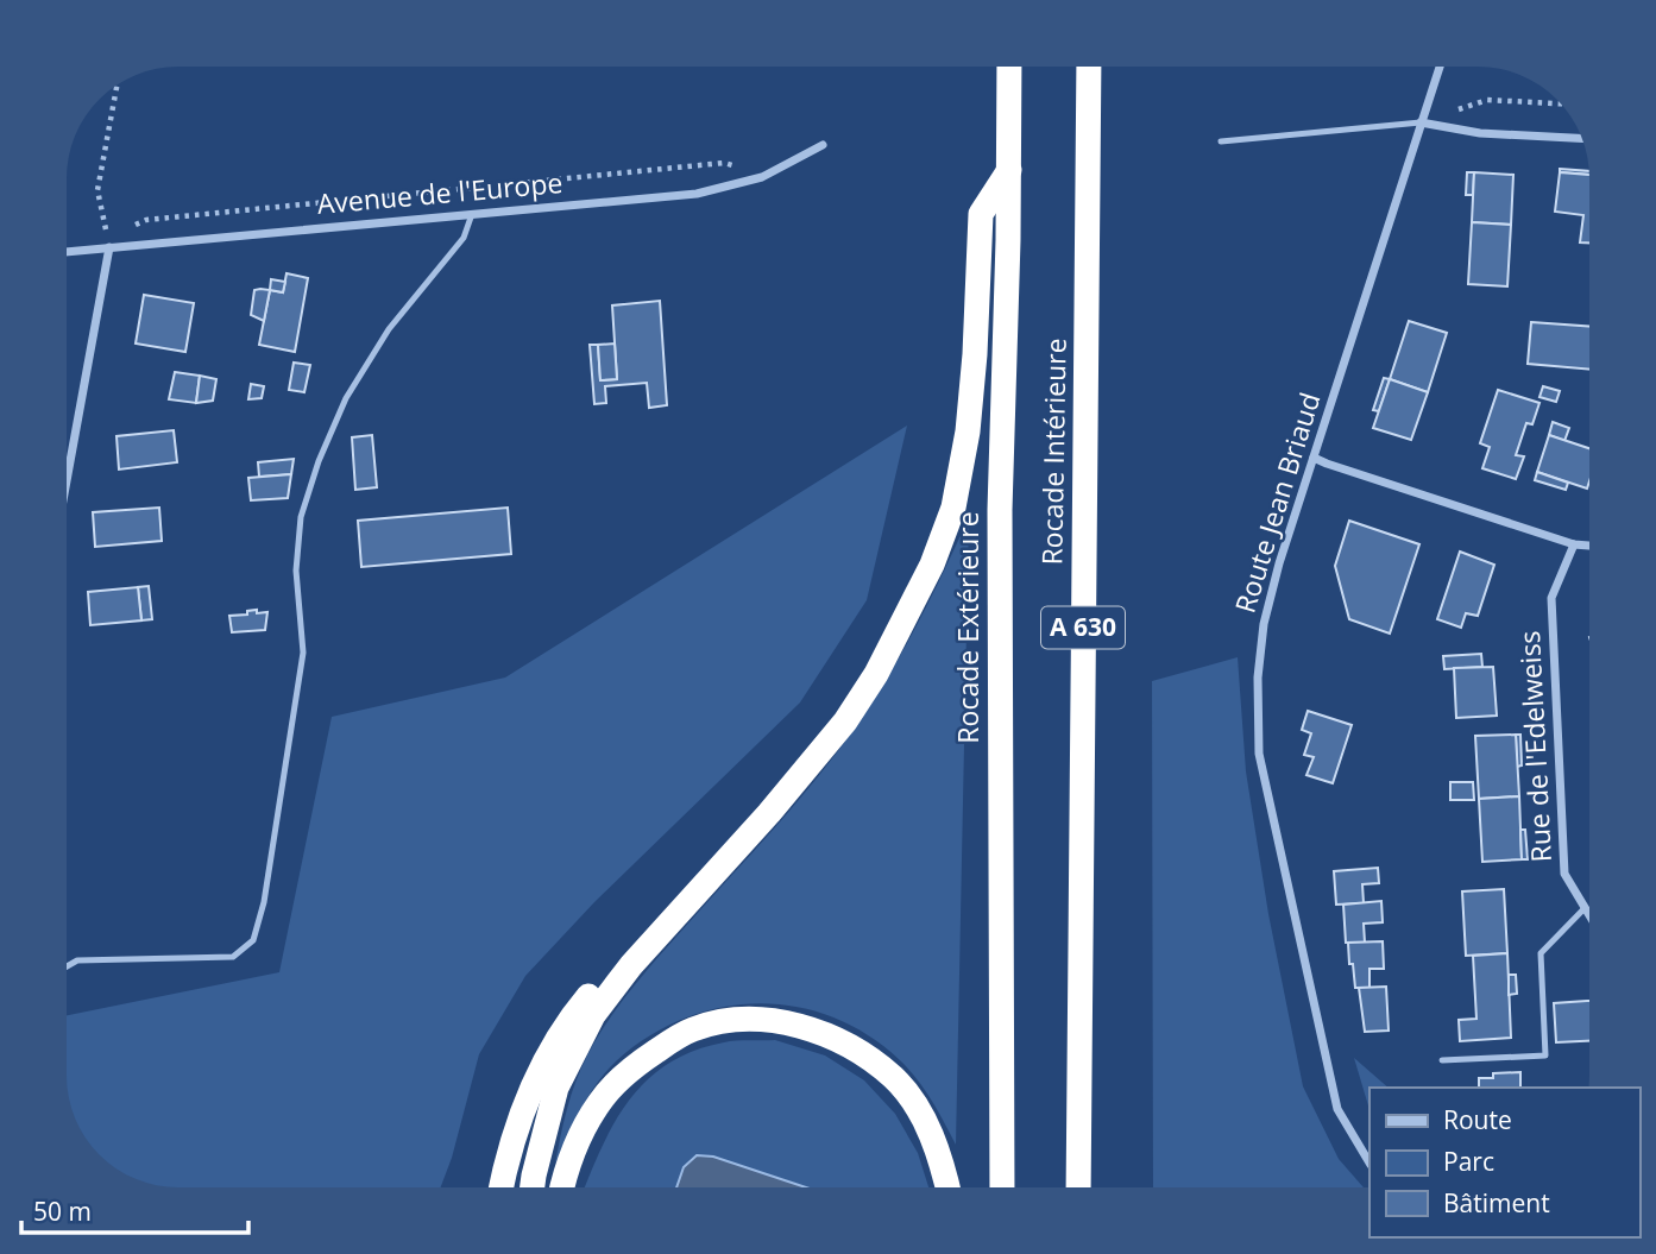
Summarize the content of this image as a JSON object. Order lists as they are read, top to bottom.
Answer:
{
  "streets": {
    "highway": ["Rocade Intérieure", "Rocade Extérieure", "A 630"],
    "street": ["Avenue de l'Europe", "Route Jean Briaud", "Rue de l'Edelweiss"]
  },
  "legend": ["Route", "Parc", "Bâtiment"],
  "scale_bar": "50 m"
}
